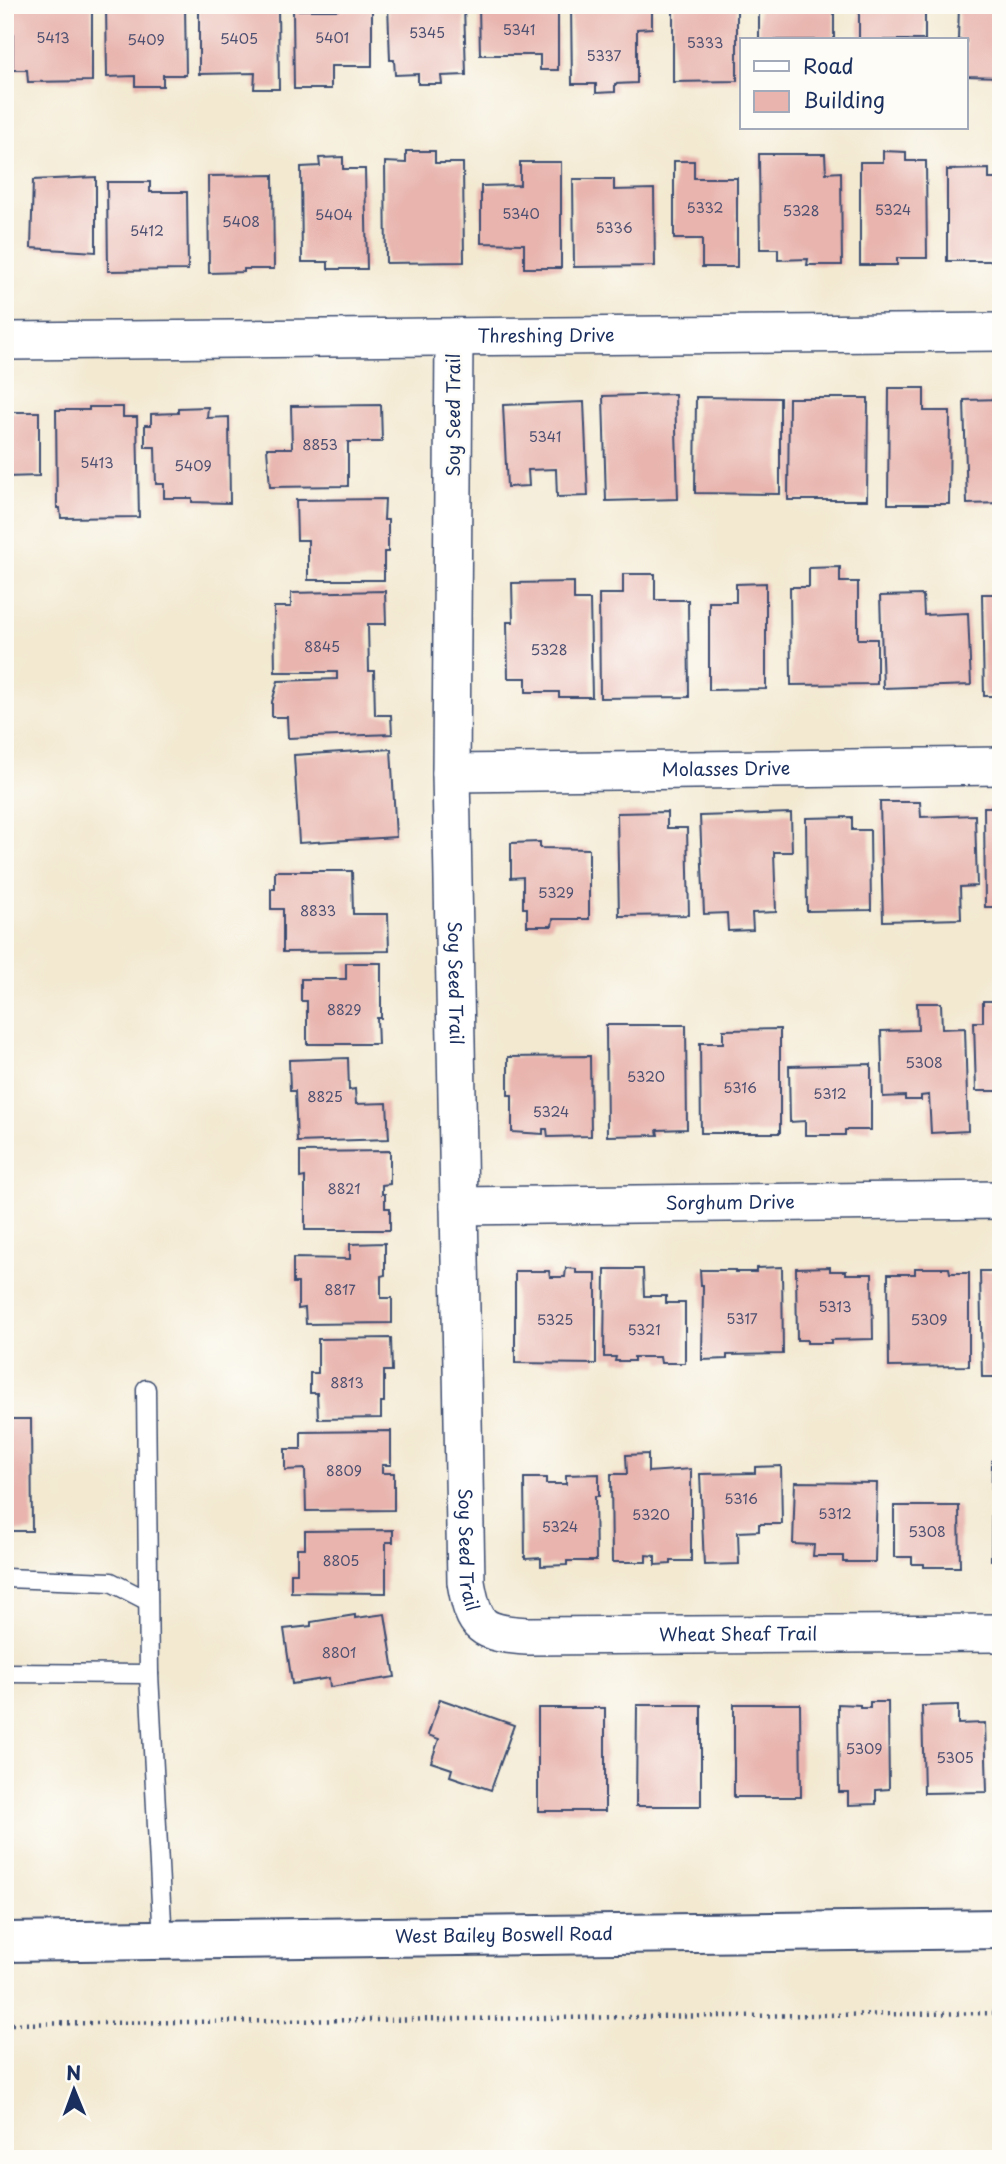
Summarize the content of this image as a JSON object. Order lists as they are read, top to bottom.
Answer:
{
  "streets": {
    "main road": ["West Bailey Boswell Road"],
    "street": [
      "Threshing Drive",
      "Soy Seed Trail",
      "Molasses Drive",
      "Sorghum Drive",
      "Wheat Sheaf Trail"
    ]
  },
  "crossings": [
    ["Threshing Drive", "Soy Seed Trail"],
    ["Soy Seed Trail", "Molasses Drive"],
    ["Soy Seed Trail", "Sorghum Drive"],
    ["Soy Seed Trail", "Wheat Sheaf Trail"]
  ],
  "house_numbers": [
    "5341",
    "5345",
    "5413",
    "5401",
    "5405",
    "5409",
    "5333",
    "5337",
    "5332",
    "5324",
    "5328",
    "5340",
    "5404",
    "5408",
    "5336",
    "5412",
    "5341",
    "8853",
    "5413",
    "5409",
    "8845",
    "5328",
    "5329",
    "8833",
    "8829",
    "5308",
    "5320",
    "5316",
    "5312",
    "8825",
    "5324",
    "8821",
    "8817",
    "5313",
    "5317",
    "5325",
    "5309",
    "5321",
    "8813",
    "8809",
    "5316",
    "5312",
    "5320",
    "5324",
    "5308",
    "8805",
    "8801",
    "5309",
    "5305"
  ],
  "legend": ["Road", "Building"],
  "north": "top"
}
